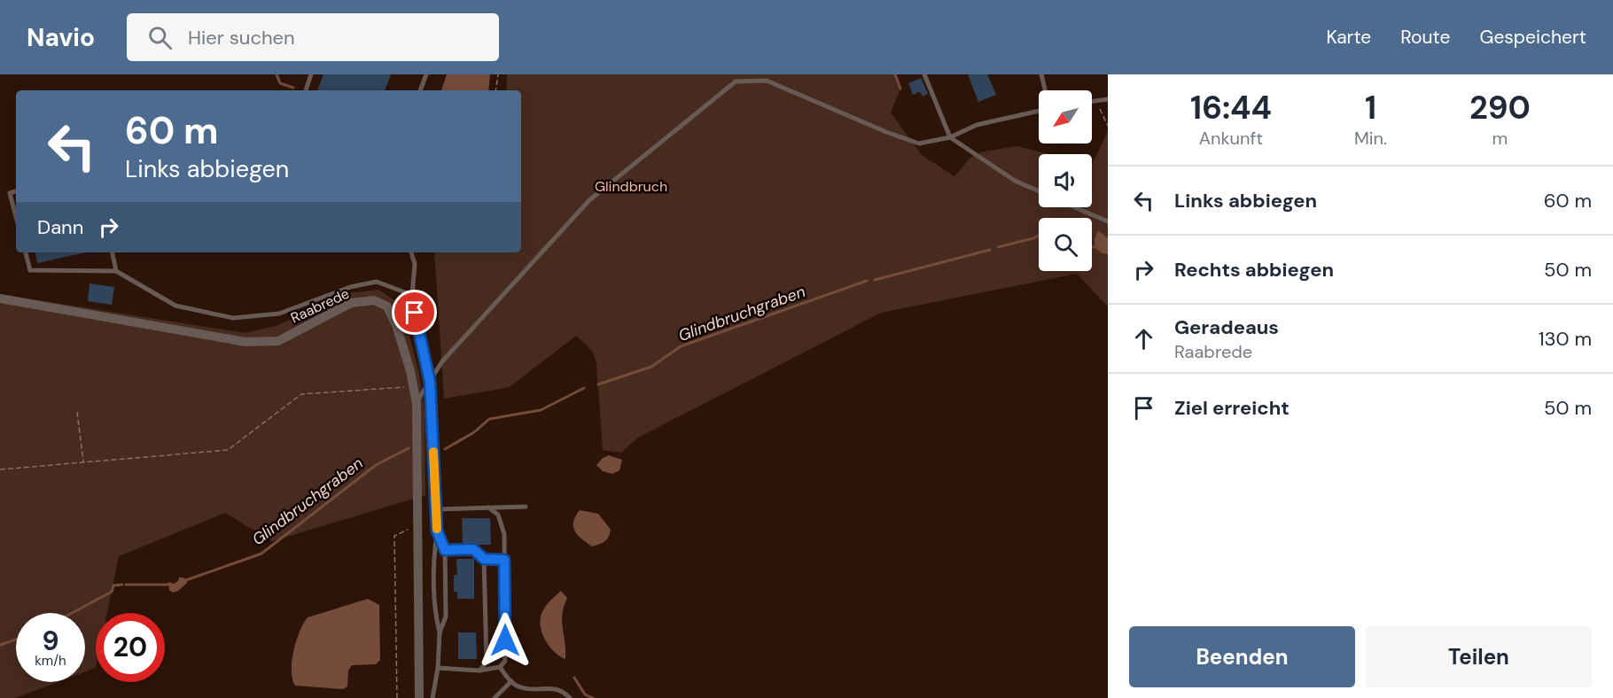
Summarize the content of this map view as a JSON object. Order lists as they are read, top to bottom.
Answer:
{
  "streets": {
    "street": ["Raabrede"]
  },
  "water": ["Glindbruchgraben"],
  "parks": ["Glindbruch"],
  "north": "bottom left",
  "page": {
    "header": "Navio",
    "search": "Hier suchen",
    "nav": ["Karte", "Route", "Gespeichert"],
    "eta": [
      "16:44",
      "Ankunft",
      "1",
      "Min.",
      "290",
      "m"
    ],
    "turn": ["60 m", "Links abbiegen"],
    "list": [
      {
        "name": "Links abbiegen",
        "value": "60 m"
      },
      {
        "name": "Rechts abbiegen",
        "value": "50 m"
      },
      {
        "name": "Geradeaus",
        "note": "Raabrede",
        "value": "130 m"
      },
      {
        "name": "Ziel erreicht",
        "value": "50 m"
      }
    ],
    "then": "Dann",
    "speed": "9 km/h",
    "limit": "20",
    "buttons": ["Beenden", "Teilen"]
  }
}
